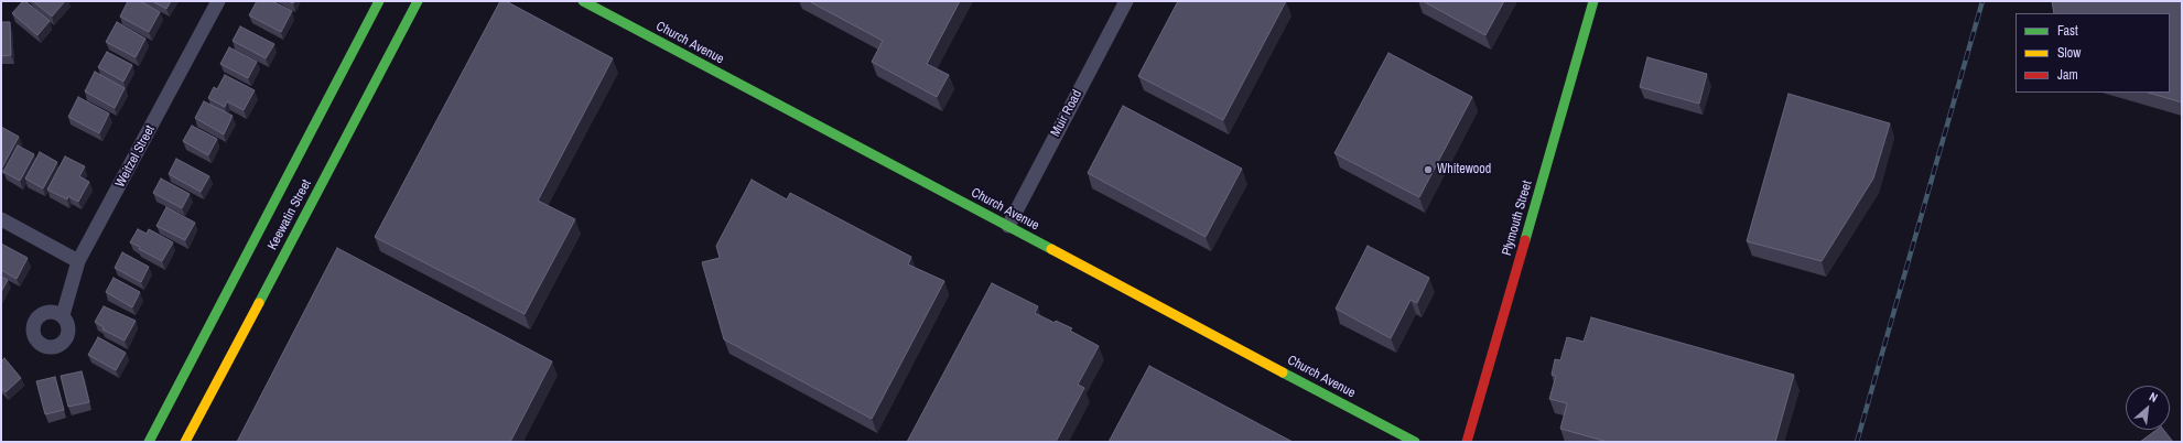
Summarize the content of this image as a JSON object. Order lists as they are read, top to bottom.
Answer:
{
  "streets": {
    "street": [
      "Church Avenue",
      "Muir Road",
      "Weitzel Street",
      "Keewatin Street",
      "Plymouth Street"
    ]
  },
  "crossings": [
    ["Church Avenue", "Muir Road"]
  ],
  "places": ["Whitewood"],
  "legend": ["Fast", "Slow", "Jam"],
  "north": "top right"
}
